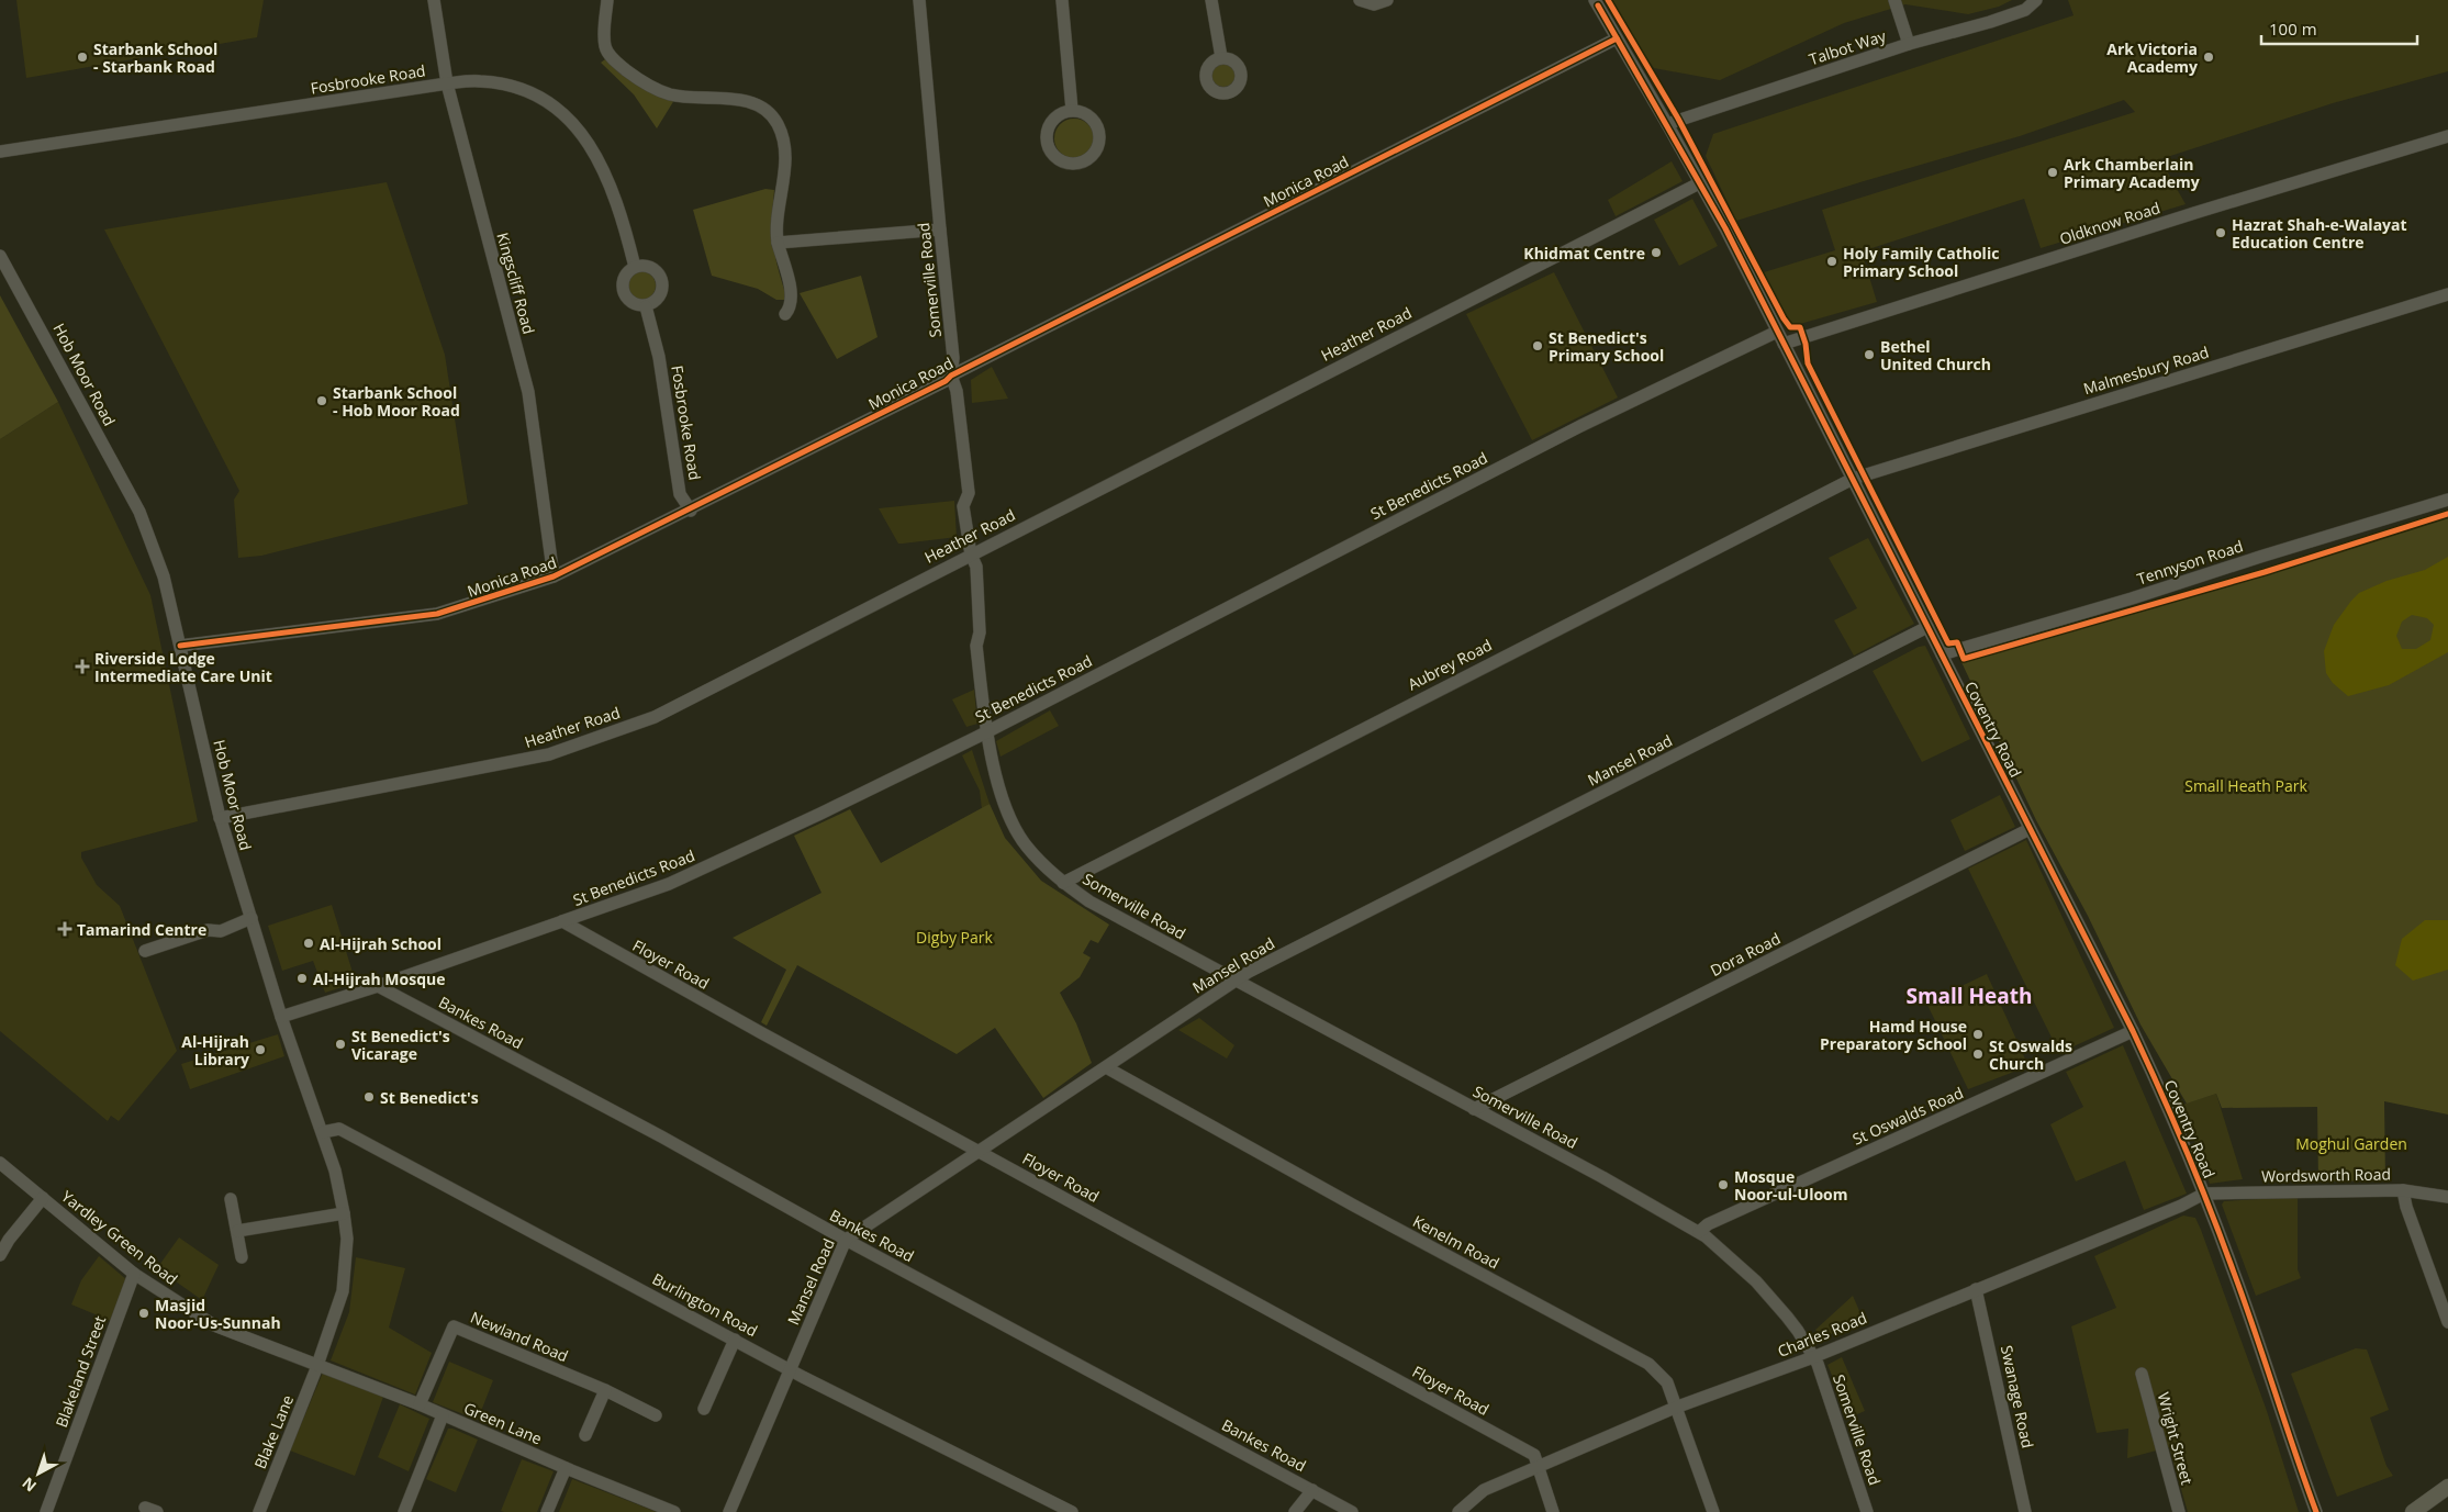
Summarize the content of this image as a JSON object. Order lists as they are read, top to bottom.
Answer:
{
  "streets": {
    "street": [
      "Talbot Way",
      "Fosbrooke Road",
      "Monica Road",
      "Oldknow Road",
      "Somerville Road",
      "Kingscliff Road",
      "Heather Road",
      "Malmesbury Road",
      "Hob Moor Road",
      "St Benedicts Road",
      "Tennyson Road",
      "Aubrey Road",
      "Coventry Road",
      "Mansel Road",
      "Dora Road",
      "Floyer Road",
      "Bankes Road",
      "St Oswalds Road",
      "Wordsworth Road",
      "Yardley Green Road",
      "Kenelm Road",
      "Burlington Road",
      "Charles Road",
      "Newland Road",
      "Blakeland Street",
      "Swanage Road",
      "Green Lane",
      "Blake Lane",
      "Wright Street"
    ]
  },
  "crossings": [
    ["Talbot Way", "Coventry Road"],
    ["Fosbrooke Road", "Monica Road"],
    ["Fosbrooke Road", "Kingscliff Road"],
    ["Monica Road", "Somerville Road"],
    ["Monica Road", "Kingscliff Road"],
    ["Monica Road", "Hob Moor Road"],
    ["Monica Road", "Coventry Road"],
    ["Oldknow Road", "Coventry Road"],
    ["Somerville Road", "Heather Road"],
    ["Somerville Road", "St Benedicts Road"],
    ["Somerville Road", "Aubrey Road"],
    ["Somerville Road", "Mansel Road"],
    ["Somerville Road", "Dora Road"],
    ["Somerville Road", "St Oswalds Road"],
    ["Somerville Road", "Charles Road"],
    ["Heather Road", "Hob Moor Road"],
    ["Heather Road", "Coventry Road"],
    ["Malmesbury Road", "Aubrey Road"],
    ["Malmesbury Road", "Coventry Road"],
    ["Hob Moor Road", "St Benedicts Road"],
    ["Hob Moor Road", "Yardley Green Road"],
    ["Hob Moor Road", "Burlington Road"],
    ["Hob Moor Road", "Green Lane"],
    ["Hob Moor Road", "Blake Lane"],
    ["St Benedicts Road", "Coventry Road"],
    ["St Benedicts Road", "Floyer Road"],
    ["St Benedicts Road", "Bankes Road"],
    ["Tennyson Road", "Coventry Road"],
    ["Aubrey Road", "Coventry Road"],
    ["Coventry Road", "Mansel Road"],
    ["Coventry Road", "Dora Road"],
    ["Coventry Road", "St Oswalds Road"],
    ["Coventry Road", "Wordsworth Road"],
    ["Coventry Road", "Charles Road"],
    ["Mansel Road", "Floyer Road"],
    ["Mansel Road", "Bankes Road"],
    ["Mansel Road", "Kenelm Road"],
    ["Mansel Road", "Burlington Road"],
    ["Floyer Road", "Charles Road"],
    ["Wordsworth Road", "Charles Road"],
    ["Yardley Green Road", "Blakeland Street"],
    ["Yardley Green Road", "Green Lane"],
    ["Yardley Green Road", "Blake Lane"],
    ["Kenelm Road", "Charles Road"],
    ["Charles Road", "Swanage Road"],
    ["Newland Road", "Green Lane"],
    ["Green Lane", "Blake Lane"]
  ],
  "districts": ["Small Heath"],
  "parks": ["Small Heath Park", "Digby Park", "Moghul Garden"],
  "places": {
    "other": [
      "Starbank School - Starbank Road",
      "Ark Victoria Academy",
      "Ark Chamberlain Primary Academy",
      "Hazrat Shah-e-Walayat Education Centre",
      "Khidmat Centre",
      "Holy Family Catholic Primary School",
      "St Benedict's Primary School",
      "Bethel United Church",
      "Starbank School - Hob Moor Road",
      "Al-Hijrah School",
      "Al-Hijrah Mosque",
      "Hamd House Preparatory School",
      "St Benedict's Vicarage",
      "Al-Hijrah Library",
      "St Oswalds Church",
      "St Benedict's",
      "Mosque Noor-ul-Uloom",
      "Masjid Noor-Us-Sunnah"
    ],
    "health": ["Riverside Lodge Intermediate Care Unit", "Tamarind Centre"]
  },
  "scale_bar": "100 m",
  "north": "bottom left"
}
